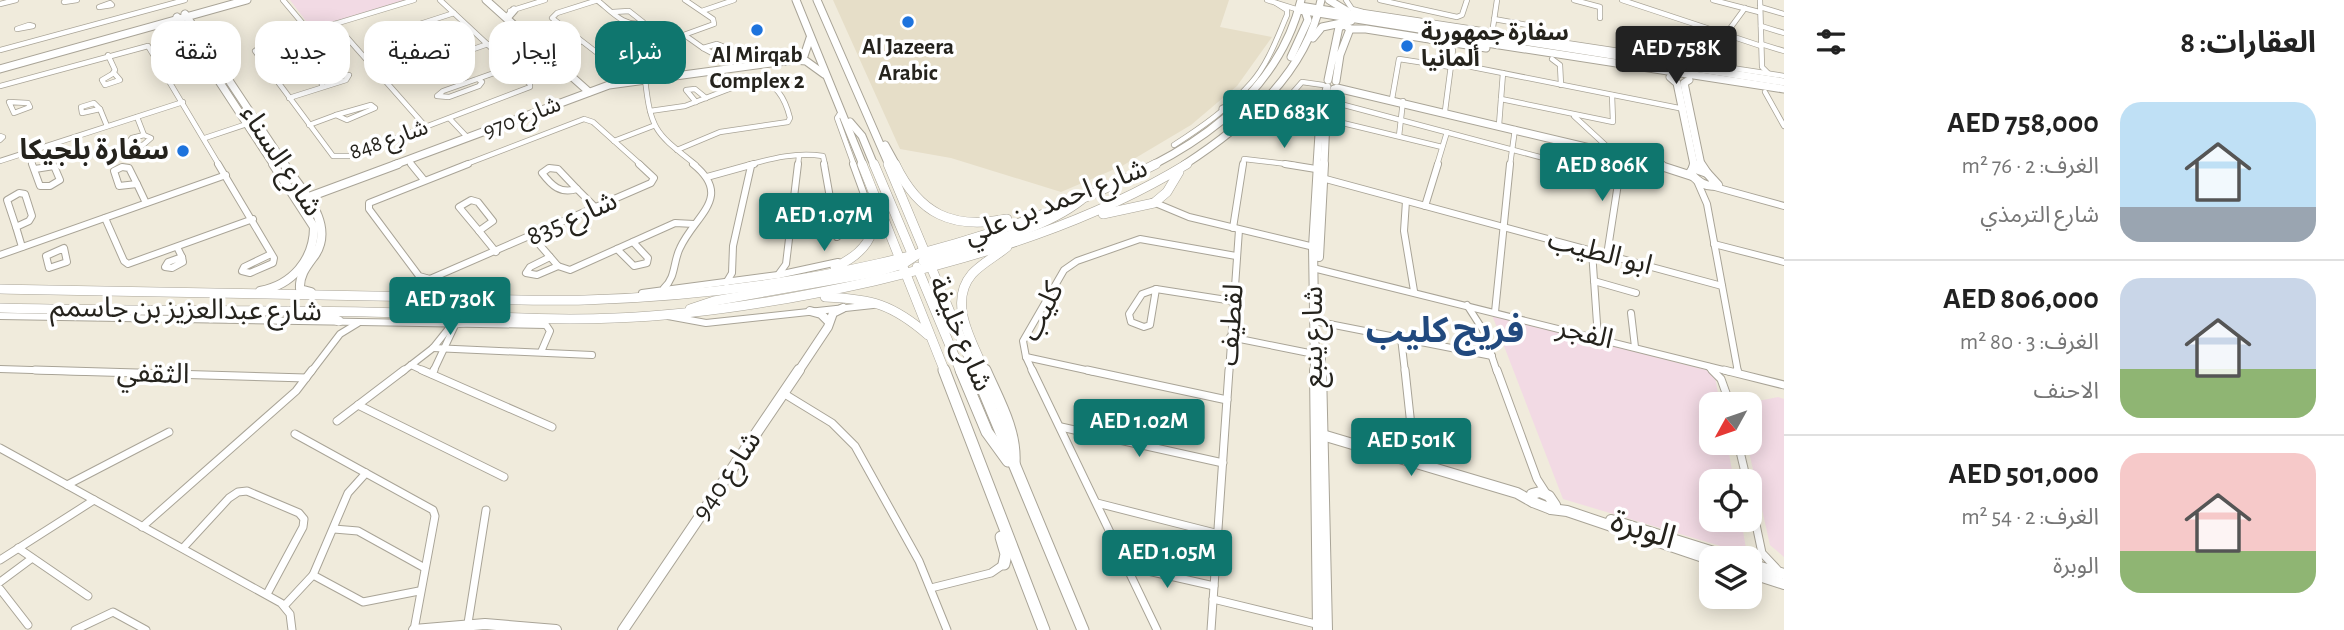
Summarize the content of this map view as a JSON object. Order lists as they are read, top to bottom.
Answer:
{
  "streets": {
    "main road": ["شارع احمد بن علي", "شارع عبدالعزيز بن جاسمم", "شارع خليفة"],
    "street": [
      "شارع 970",
      "شارع 848",
      "شارع السناء",
      "شارع 835",
      "ابو الطيب",
      "كليب",
      "لقطيف",
      "الفجر",
      "شارع ينبع",
      "الثقفي",
      "شارع 940",
      "الوبرة"
    ]
  },
  "crossings": [
    ["شارع 970", "شارع 848"],
    ["شارع 970", "شارع السناء"],
    ["شارع 970", "شارع خليفة"],
    ["شارع السناء", "شارع عبدالعزيز بن جاسمم"],
    ["شارع احمد بن علي", "شارع عبدالعزيز بن جاسمم"],
    ["شارع احمد بن علي", "شارع خليفة"],
    ["ابو الطيب", "لقطيف"],
    ["ابو الطيب", "شارع ينبع"],
    ["شارع عبدالعزيز بن جاسمم", "شارع خليفة"],
    ["شارع عبدالعزيز بن جاسمم", "شارع 940"],
    ["كليب", "لقطيف"],
    ["لقطيف", "شارع ينبع"],
    ["الفجر", "شارع ينبع"],
    ["شارع ينبع", "الوبرة"]
  ],
  "districts": ["فريج كليب"],
  "places": [
    "Al Jazeera Arabic",
    "Al Mirqab Complex 2",
    "سفارة جمهورية ألمانيا",
    "سفارة بلجيكا"
  ],
  "north": "bottom left",
  "page": {
    "heading": "العقارات: 8",
    "chip": [
      "شراء",
      "إيجار",
      "تصفية",
      "جديد",
      "شقة"
    ],
    "price": [
      "AED 758K",
      "AED 683K",
      "AED 806K",
      "AED 1.07M",
      "AED 730K",
      "AED 1.02M",
      "AED 501K",
      "AED 1.05M"
    ],
    "list": [
      {
        "name": "AED 758,000",
        "note": "الغرف: 2 · 76 m² · شارع الترمذي"
      },
      {
        "name": "AED 806,000",
        "note": "الغرف: 3 · 80 m² · الاحنف"
      },
      {
        "name": "AED 501,000",
        "note": "الغرف: 2 · 54 m² · الوبرة"
      }
    ]
  }
}
